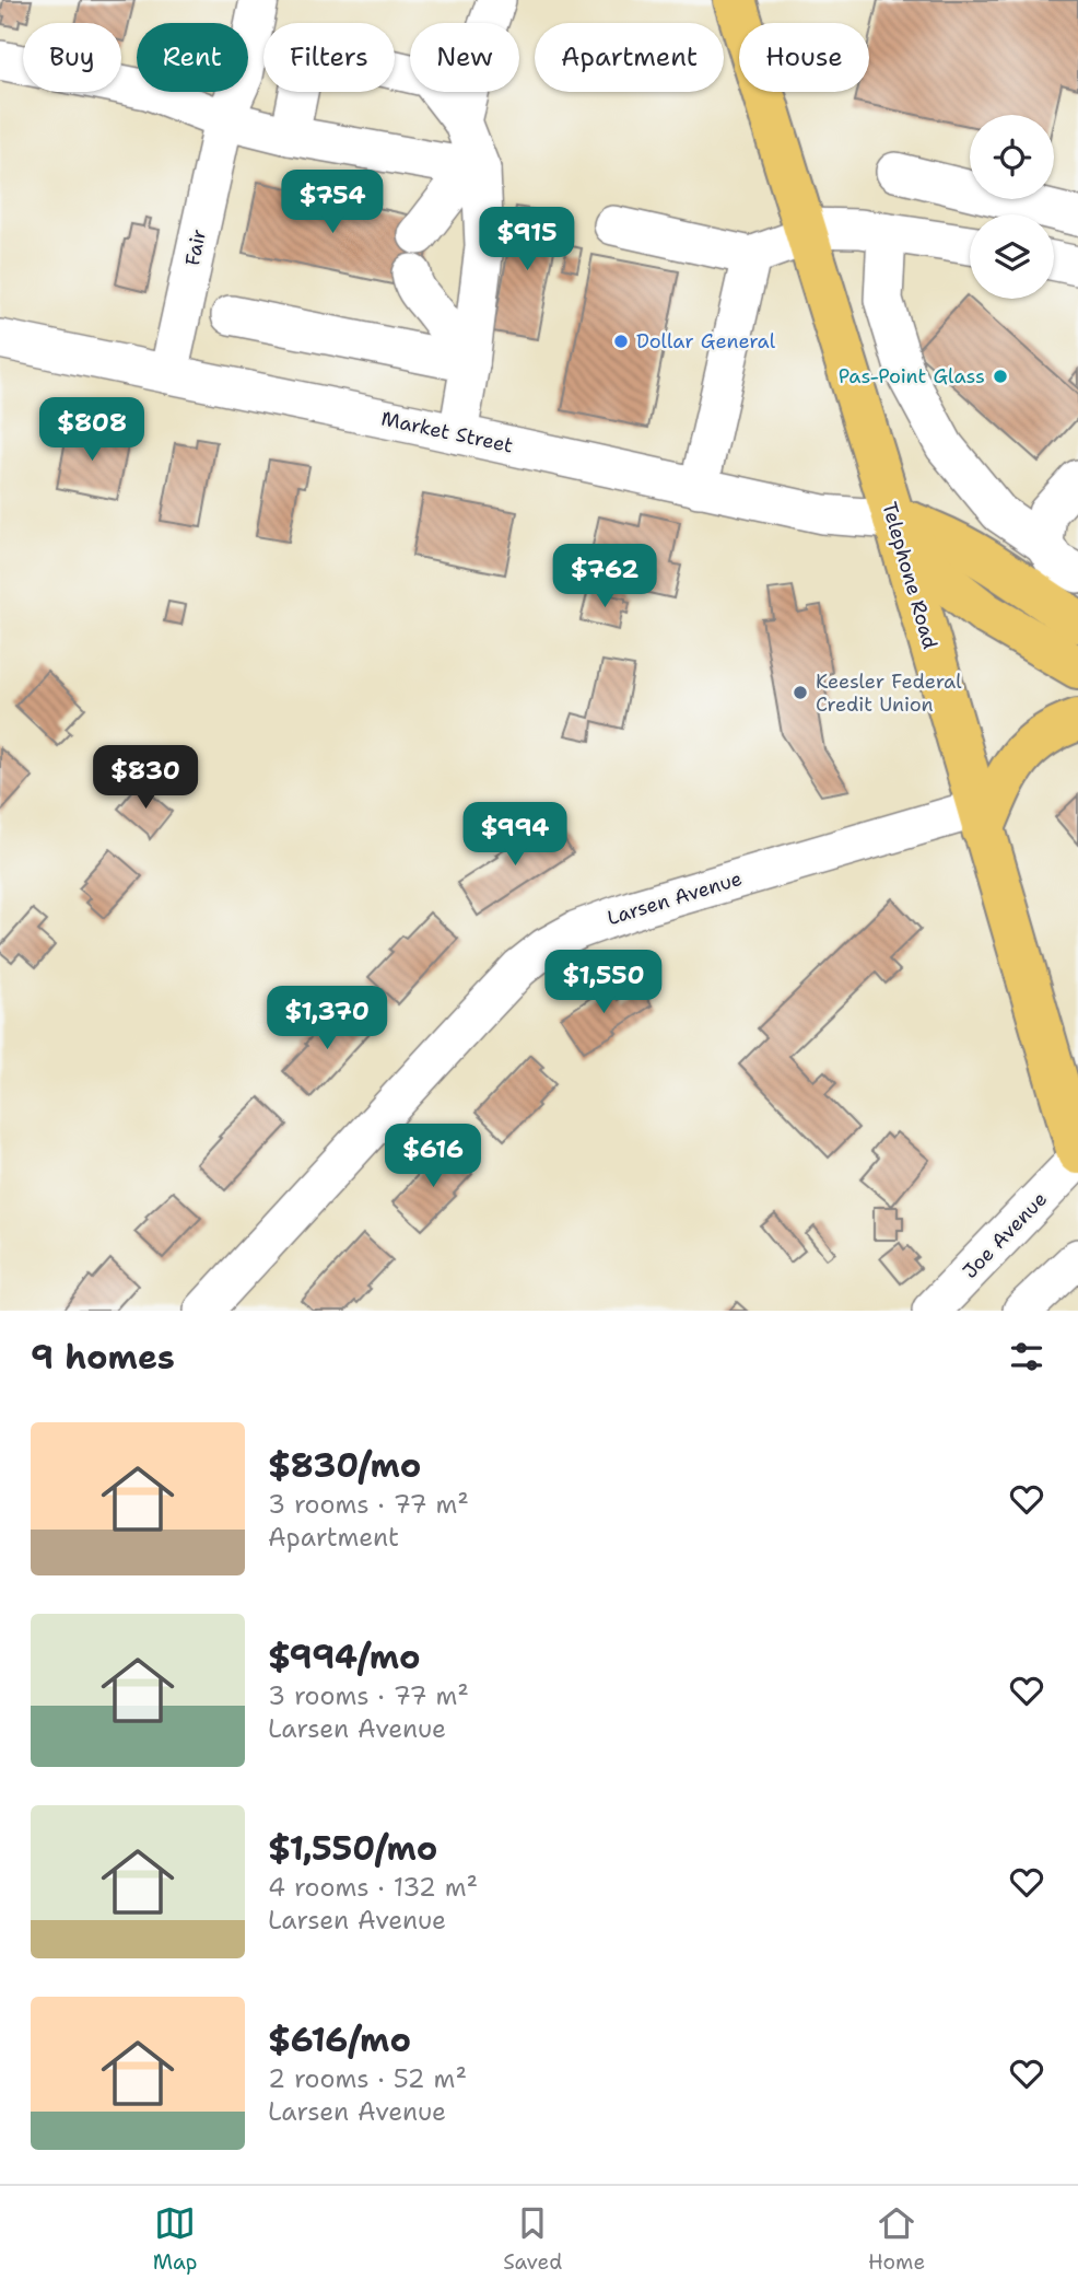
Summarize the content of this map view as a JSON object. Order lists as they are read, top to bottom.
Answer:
{
  "streets": {
    "main road": ["Market Street", "Telephone Road"],
    "street": ["Fair", "Larsen Avenue", "Joe Avenue"]
  },
  "crossings": [
    ["Fair", "Market Street"],
    ["Market Street", "Telephone Road"],
    ["Telephone Road", "Larsen Avenue"],
    ["Telephone Road", "Joe Avenue"]
  ],
  "places": ["Dollar General", "Pas-Point Glass", "Keesler Federal Credit Union"],
  "page": {
    "chip": [
      "Buy",
      "Rent",
      "Filters",
      "New",
      "Apartment",
      "House"
    ],
    "price": [
      "$754",
      "$915",
      "$808",
      "$762",
      "$830",
      "$994",
      "$1,550",
      "$1,370",
      "$616"
    ],
    "heading": "9 homes",
    "list": [
      {
        "name": "$830/mo",
        "note": "3 rooms · 77 m² · Apartment"
      },
      {
        "name": "$994/mo",
        "note": "3 rooms · 77 m² · Larsen Avenue"
      },
      {
        "name": "$1,550/mo",
        "note": "4 rooms · 132 m² · Larsen Avenue"
      },
      {
        "name": "$616/mo",
        "note": "2 rooms · 52 m² · Larsen Avenue"
      }
    ],
    "tabs": ["Map", "Saved", "Home"]
  }
}
